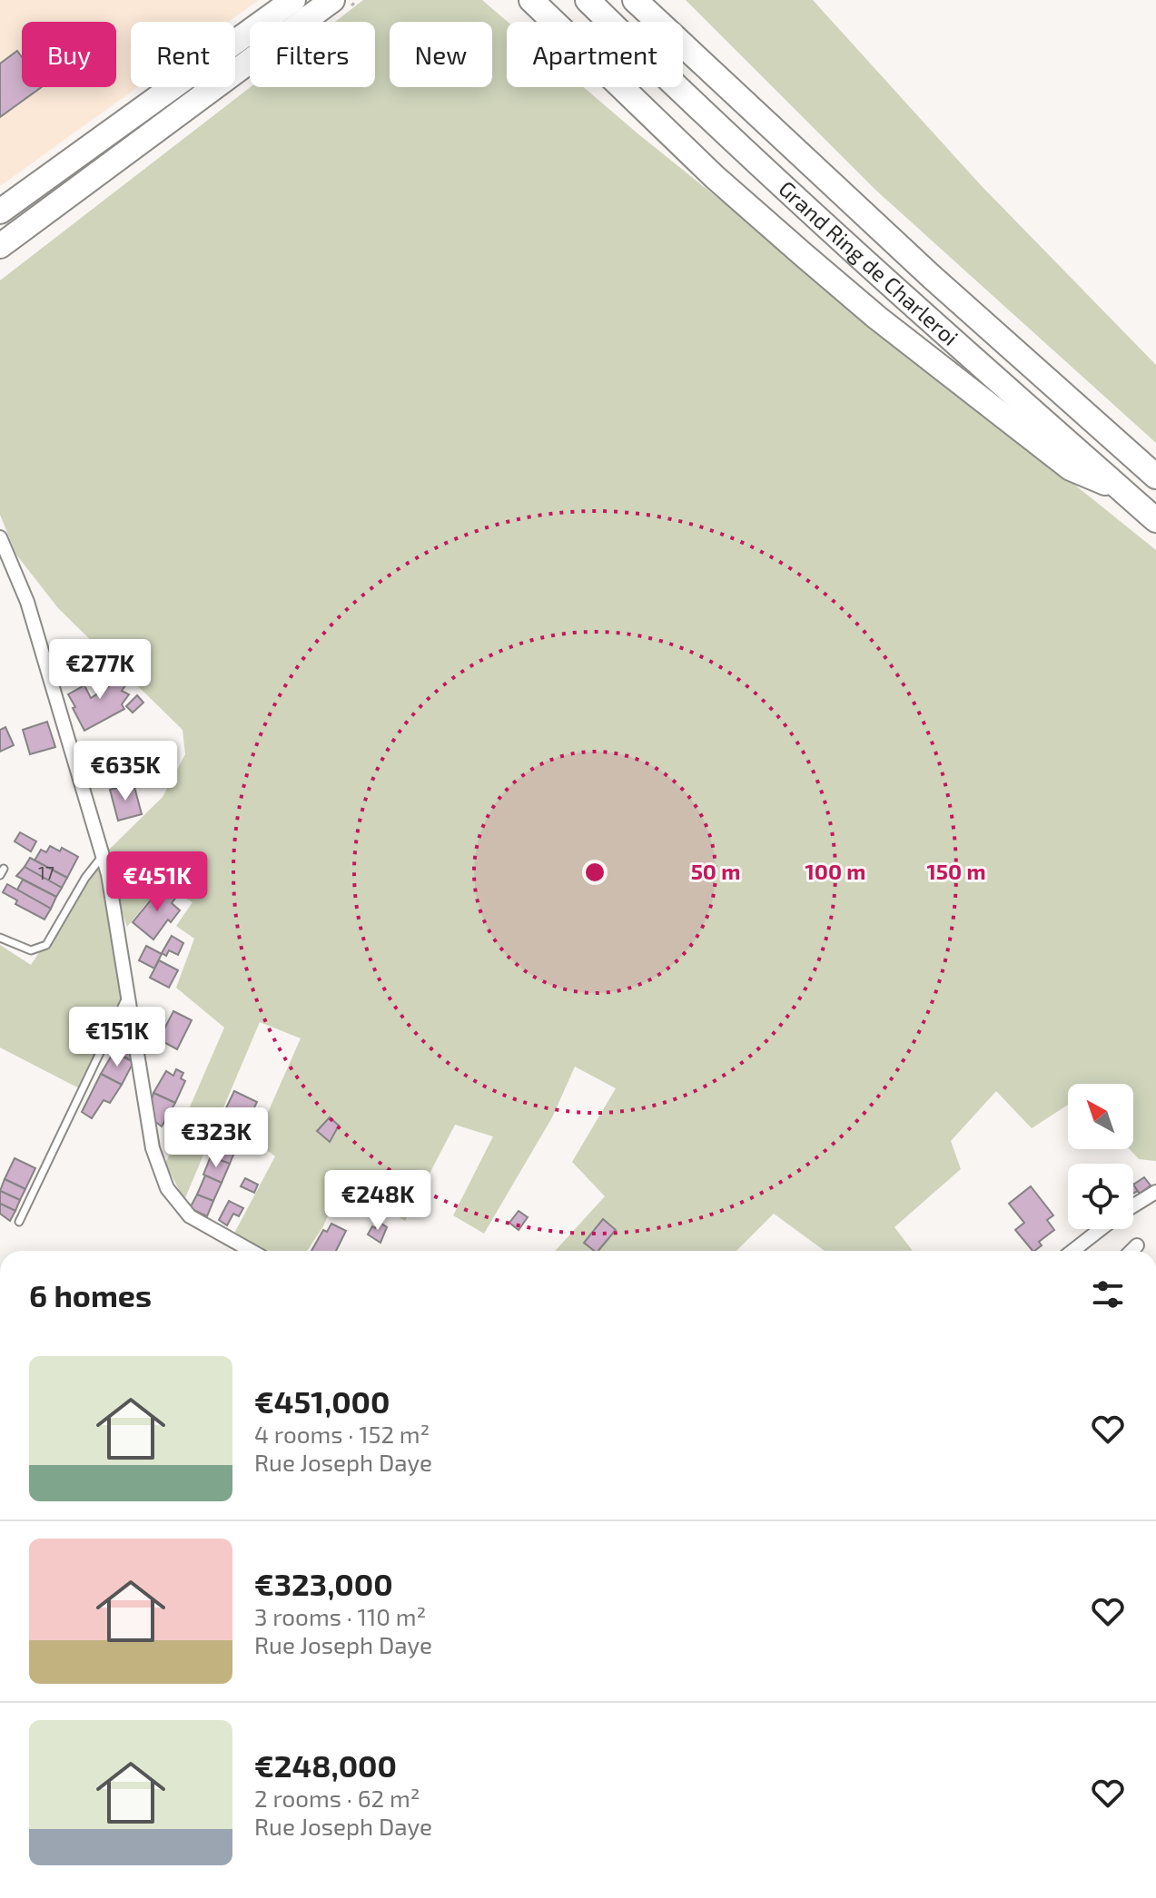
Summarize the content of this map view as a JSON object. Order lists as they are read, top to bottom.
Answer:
{
  "streets": {
    "highway": ["Grand Ring de Charleroi"]
  },
  "house_numbers": ["17"],
  "north": "top left",
  "page": {
    "chip": [
      "Buy",
      "Rent",
      "Filters",
      "New",
      "Apartment"
    ],
    "price": [
      "€277K",
      "€635K",
      "€451K",
      "€151K",
      "€323K",
      "€248K"
    ],
    "heading": "6 homes",
    "list": [
      {
        "name": "€451,000",
        "note": "4 rooms · 152 m² · Rue Joseph Daye"
      },
      {
        "name": "€323,000",
        "note": "3 rooms · 110 m² · Rue Joseph Daye"
      },
      {
        "name": "€248,000",
        "note": "2 rooms · 62 m² · Rue Joseph Daye"
      }
    ]
  },
  "rings": ["50 m", "100 m", "150 m"]
}
